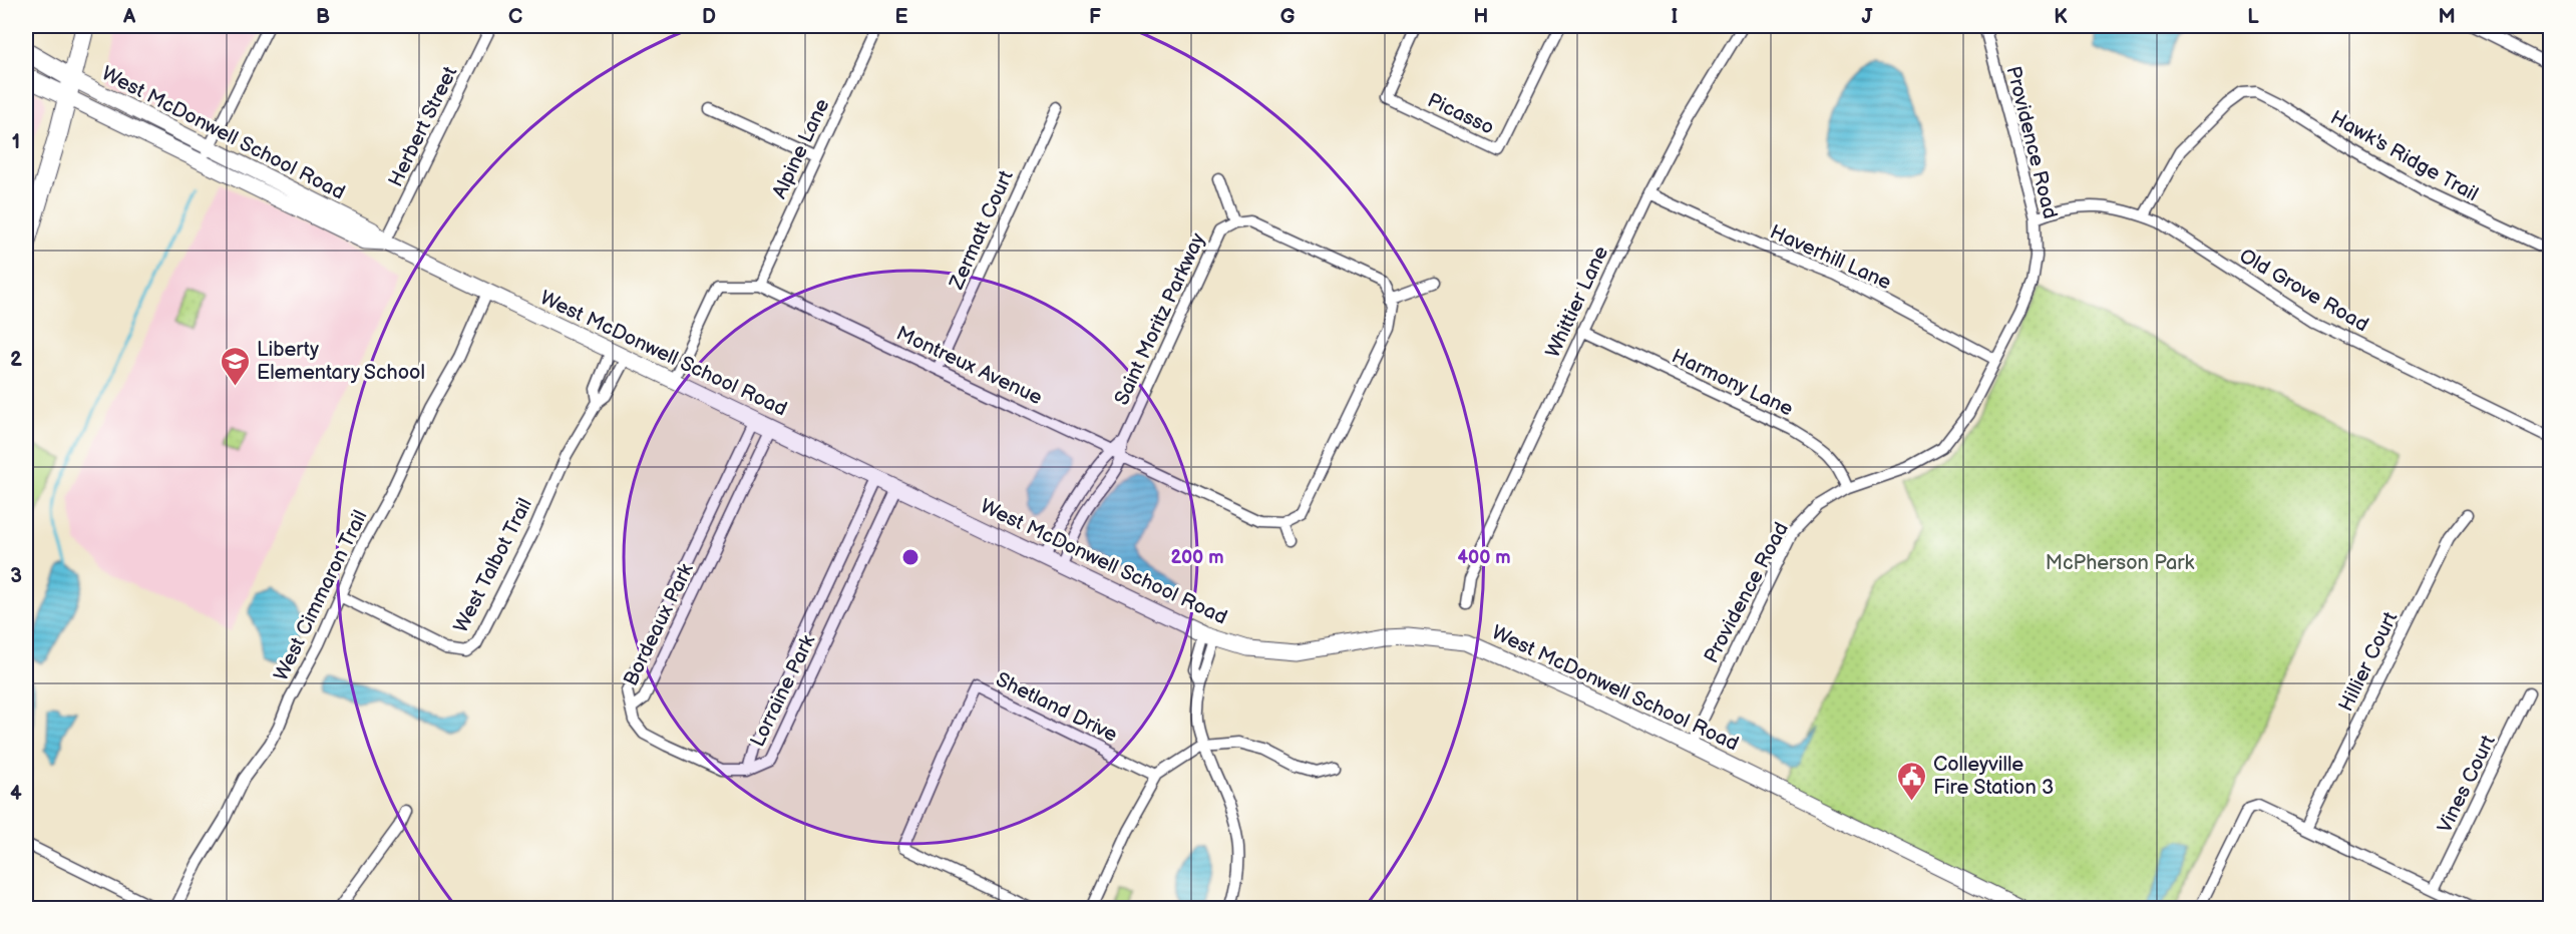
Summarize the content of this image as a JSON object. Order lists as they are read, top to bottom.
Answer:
{
  "streets": {
    "main road": ["West McDonwell School Road"],
    "street": [
      "Picasso",
      "Herbert Street",
      "Providence Road",
      "Alpine Lane",
      "Hawk's Ridge Trail",
      "Zermatt Court",
      "Haverhill Lane",
      "Old Grove Road",
      "Whittier Lane",
      "Saint Moritz Parkway",
      "Montreux Avenue",
      "Harmony Lane",
      "West Talbot Trail",
      "West Cimmaron Trail",
      "Bordeaux Park",
      "Hillier Court",
      "Lorraine Park",
      "Shetland Drive",
      "Vines Court"
    ]
  },
  "crossings": [
    ["Herbert Street", "West McDonwell School Road"],
    ["West McDonwell School Road", "Providence Road"],
    ["West McDonwell School Road", "Saint Moritz Parkway"],
    ["West McDonwell School Road", "Montreux Avenue"],
    ["West McDonwell School Road", "West Talbot Trail"],
    ["West McDonwell School Road", "West Cimmaron Trail"],
    ["West McDonwell School Road", "Bordeaux Park"],
    ["West McDonwell School Road", "Lorraine Park"],
    ["Providence Road", "Haverhill Lane"],
    ["Providence Road", "Old Grove Road"],
    ["Providence Road", "Harmony Lane"],
    ["Alpine Lane", "Montreux Avenue"],
    ["Hawk's Ridge Trail", "Old Grove Road"],
    ["Zermatt Court", "Montreux Avenue"],
    ["Haverhill Lane", "Whittier Lane"],
    ["Whittier Lane", "Harmony Lane"],
    ["Saint Moritz Parkway", "Montreux Avenue"],
    ["West Talbot Trail", "West Cimmaron Trail"]
  ],
  "parks": ["McPherson Park"],
  "places": {
    "school or university": ["Liberty Elementary School"],
    "public building": ["Colleyville Fire Station 3"]
  },
  "grid": {
    "columns": [
      "A",
      "B",
      "C",
      "D",
      "E",
      "F",
      "G",
      "H",
      "I",
      "J",
      "K",
      "L",
      "M"
    ],
    "rows": [
      "1",
      "2",
      "3",
      "4"
    ]
  },
  "rings": ["200 m", "400 m"]
}
